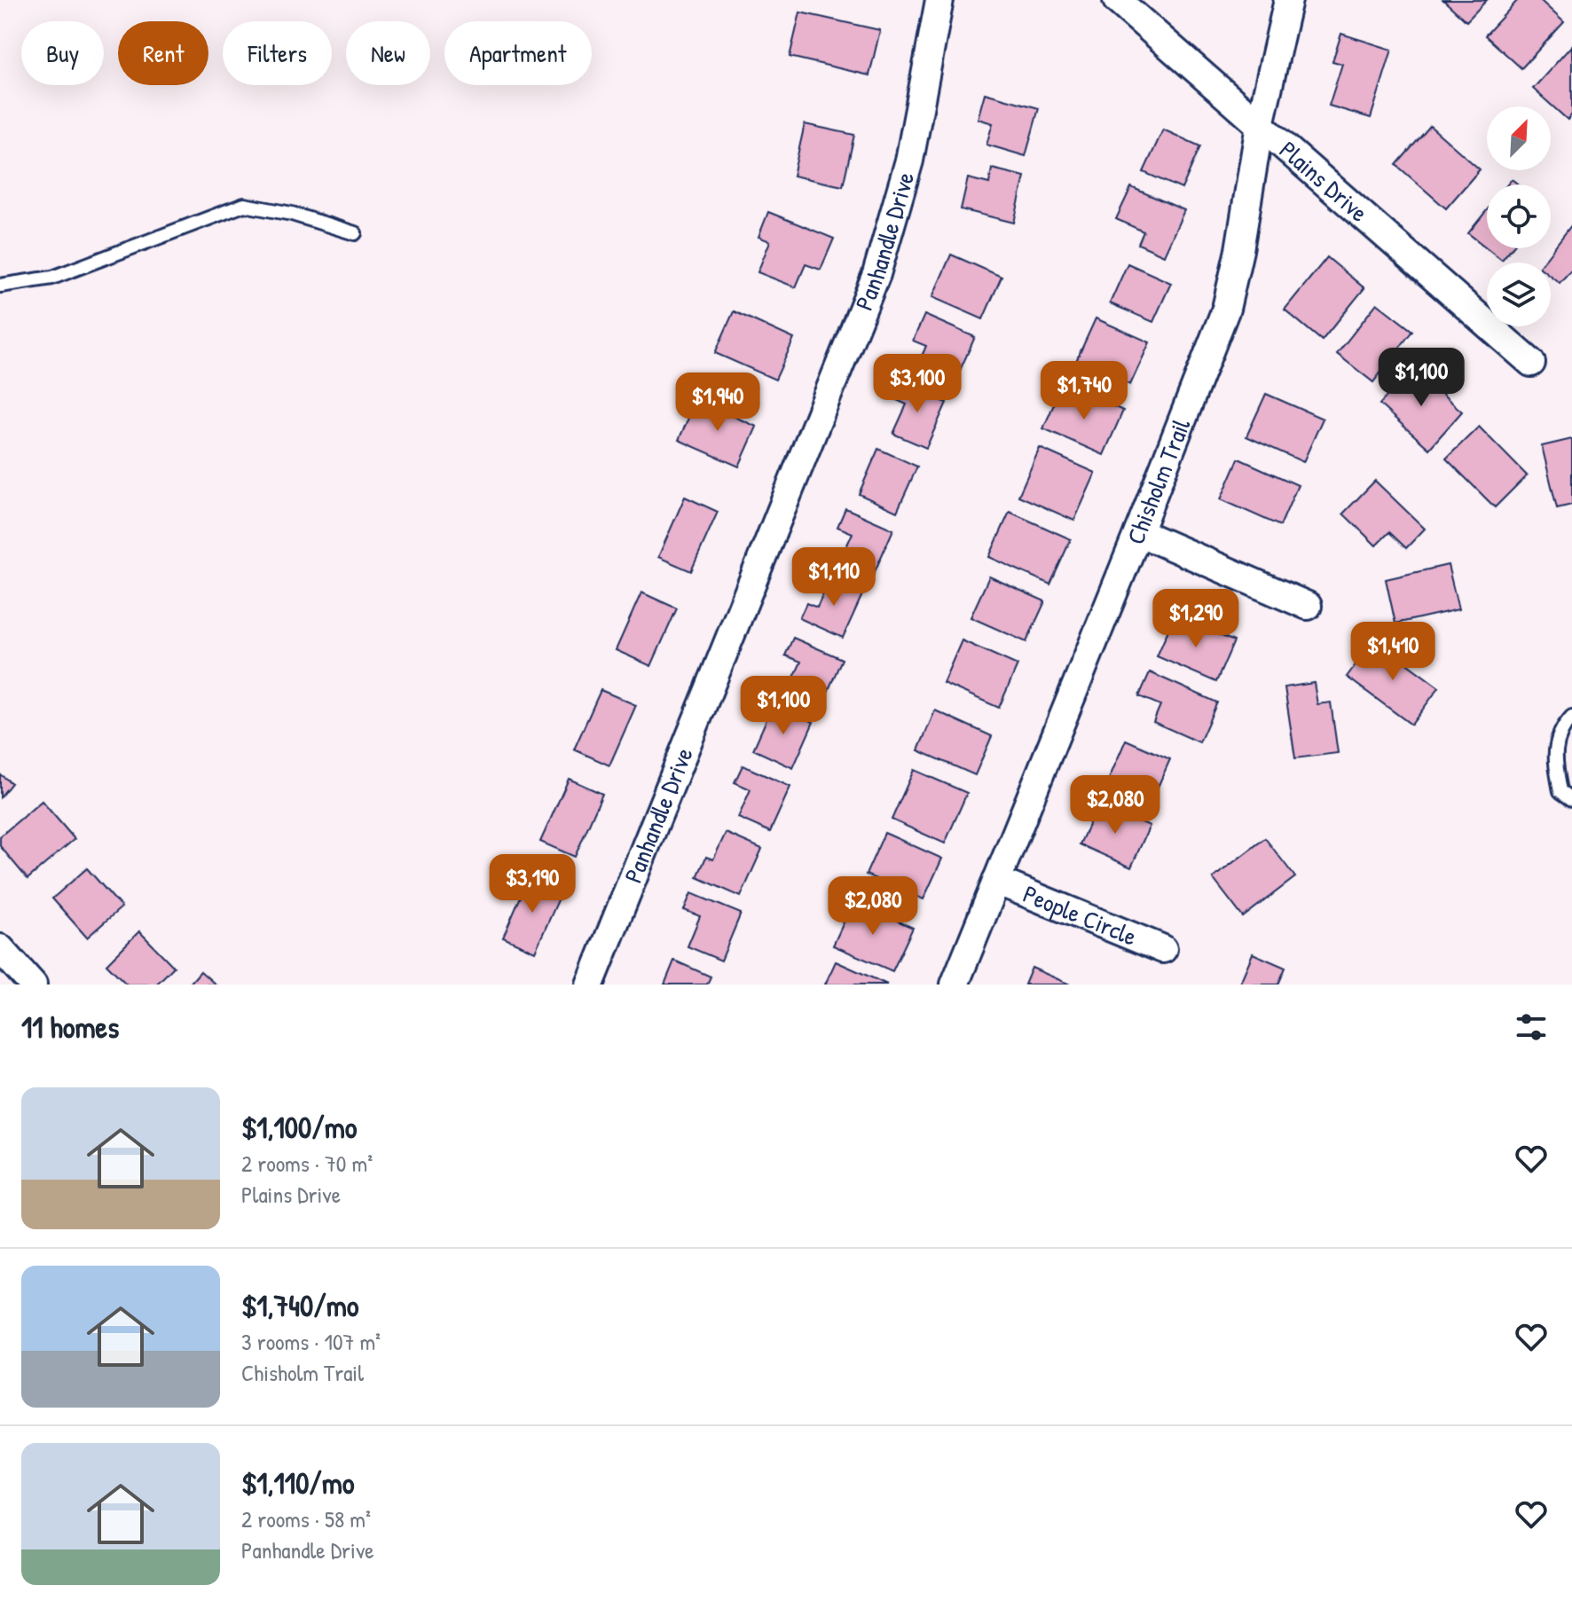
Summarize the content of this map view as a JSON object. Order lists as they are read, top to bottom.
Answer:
{
  "streets": {
    "street": [
      "Plains Drive",
      "Panhandle Drive",
      "Chisholm Trail",
      "People Circle"
    ]
  },
  "crossings": [
    ["Plains Drive", "Chisholm Trail"],
    ["Chisholm Trail", "People Circle"]
  ],
  "north": "top right",
  "page": {
    "chip": [
      "Buy",
      "Rent",
      "Filters",
      "New",
      "Apartment"
    ],
    "price": [
      "$1,100",
      "$3,100",
      "$1,740",
      "$1,940",
      "$1,110",
      "$1,290",
      "$1,410",
      "$1,100",
      "$2,080",
      "$3,190",
      "$2,080"
    ],
    "heading": "11 homes",
    "list": [
      {
        "name": "$1,100/mo",
        "note": "2 rooms · 70 m² · Plains Drive"
      },
      {
        "name": "$1,740/mo",
        "note": "3 rooms · 107 m² · Chisholm Trail"
      },
      {
        "name": "$1,110/mo",
        "note": "2 rooms · 58 m² · Panhandle Drive"
      }
    ]
  }
}
